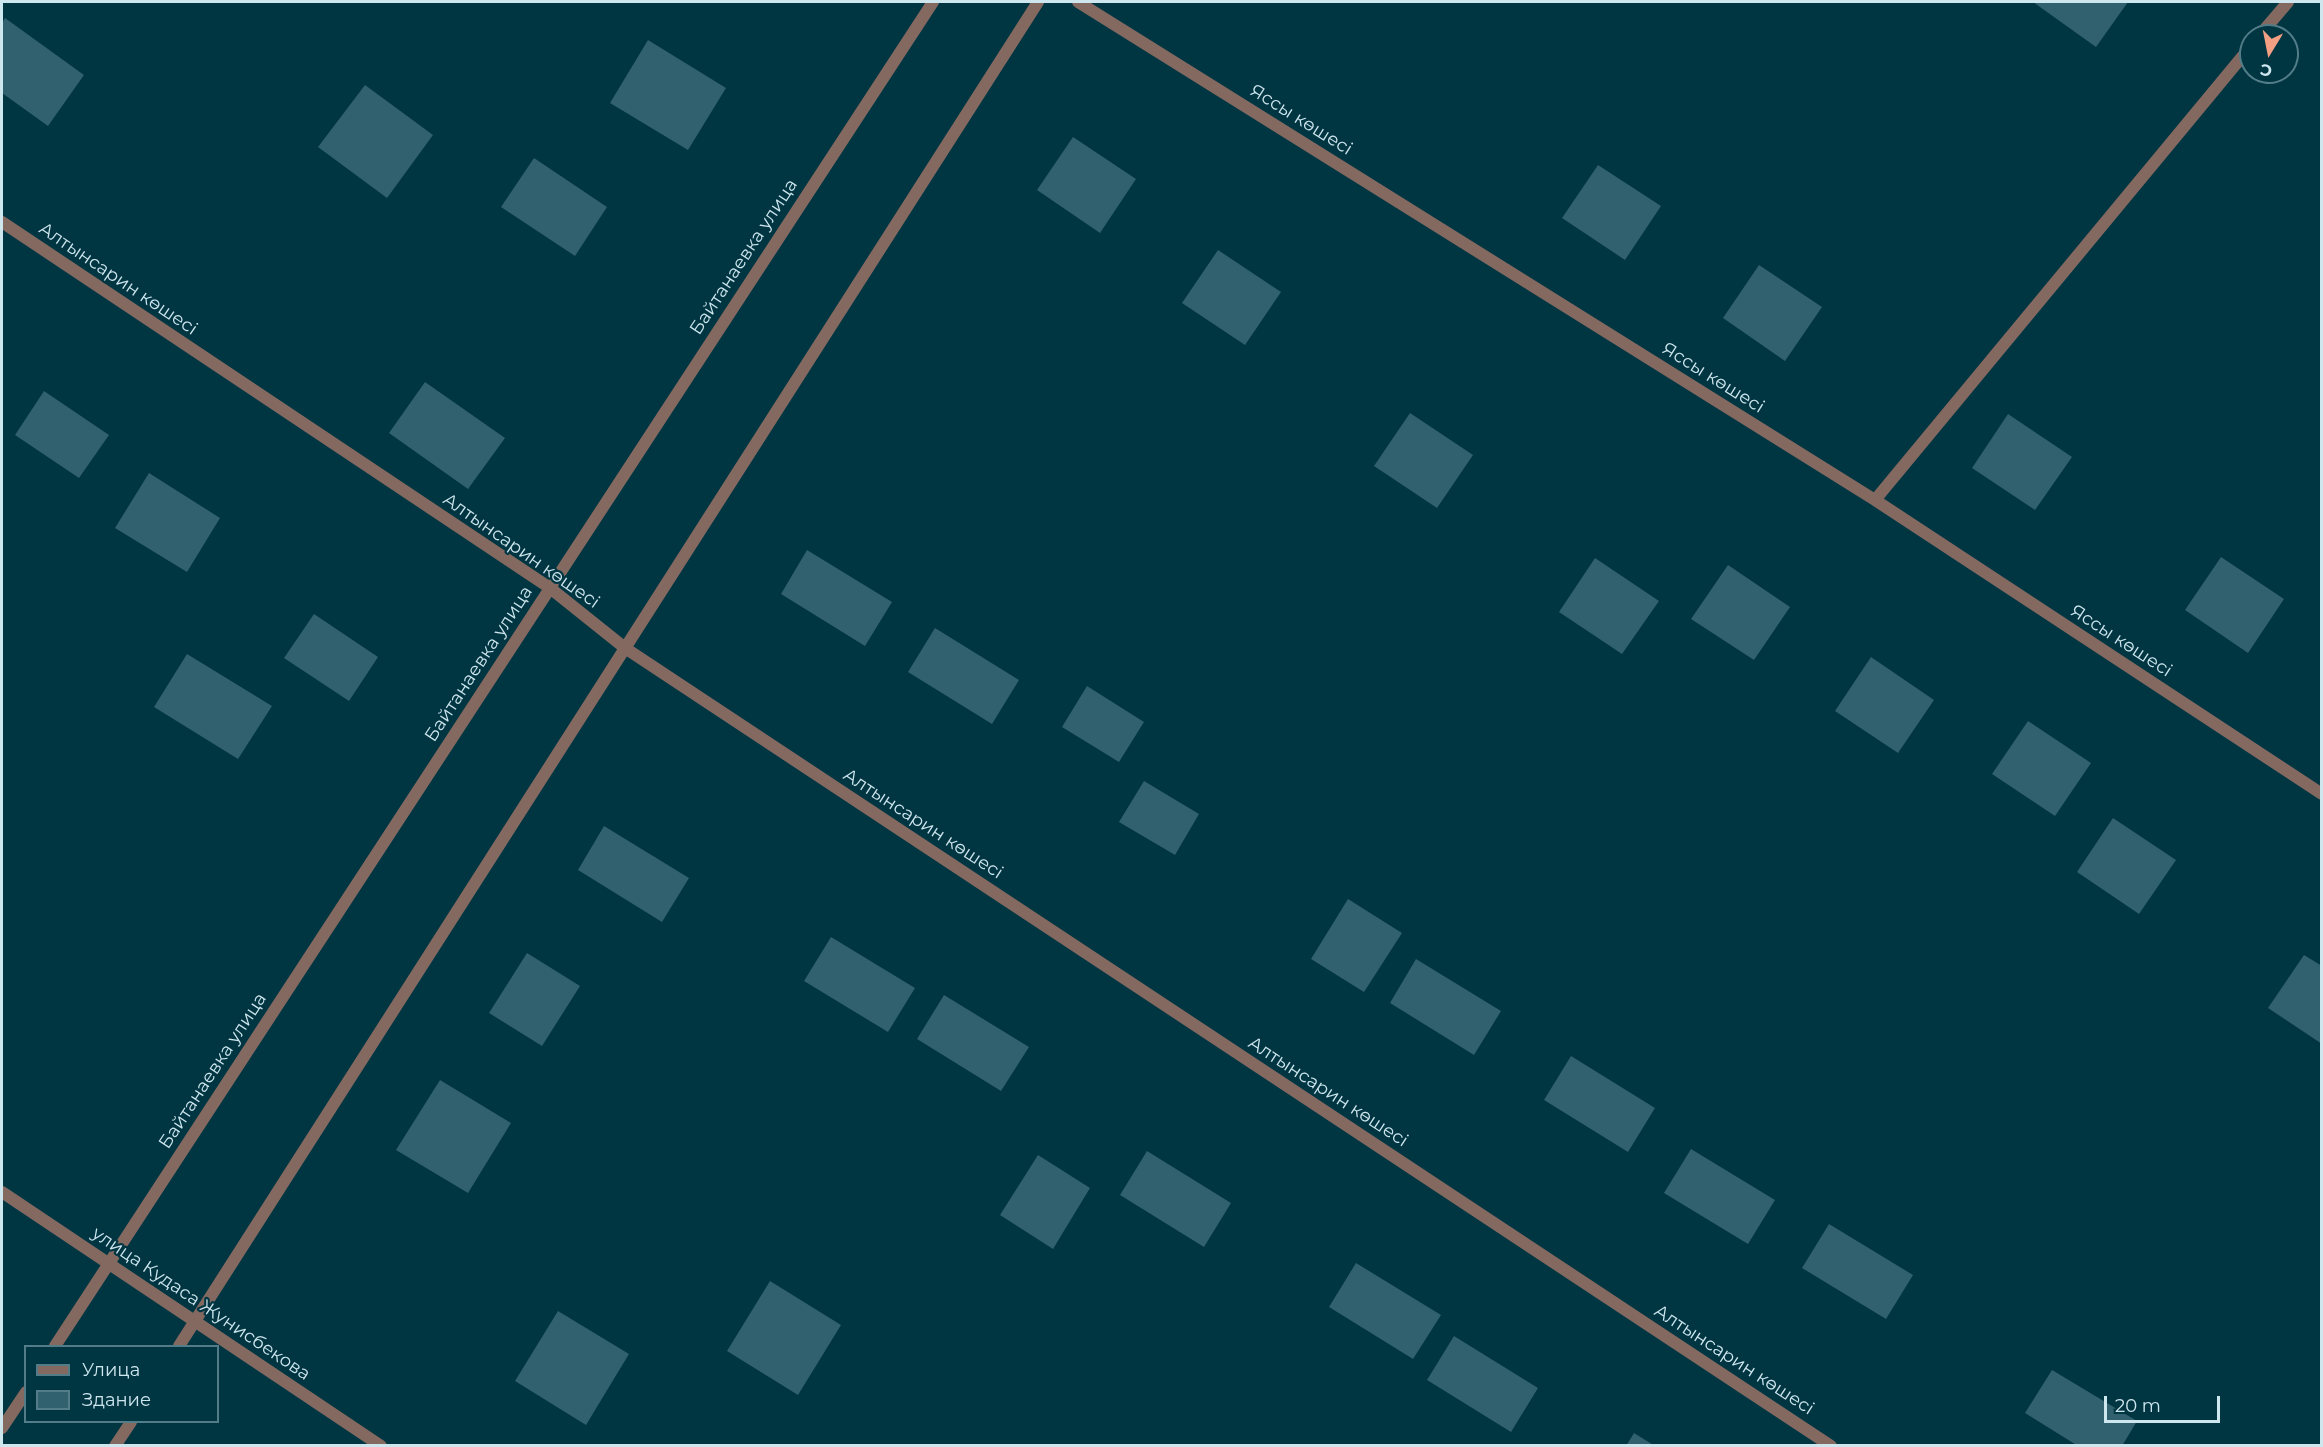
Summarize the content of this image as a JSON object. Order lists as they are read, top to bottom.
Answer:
{
  "streets": {
    "street": [
      "Яссы көшесі",
      "Байтанаевка улица",
      "Алтынсарин көшесі",
      "улица Кудаса Жунисбекова"
    ]
  },
  "crossings": [
    ["Байтанаевка улица", "Алтынсарин көшесі"],
    ["Байтанаевка улица", "улица Кудаса Жунисбекова"]
  ],
  "legend": ["Улица", "Здание"],
  "scale_bar": "20 m",
  "north": "bottom"
}
